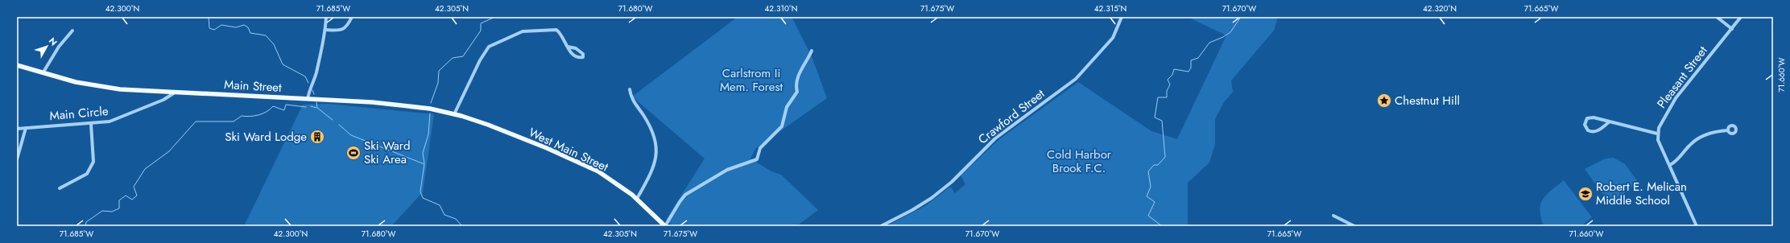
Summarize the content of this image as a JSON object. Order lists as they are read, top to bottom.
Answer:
{
  "streets": {
    "main road": ["Main Street", "West Main Street"],
    "street": ["Pleasant Street", "Main Circle", "Crawford Street"]
  },
  "crossings": [
    ["Main Street", "Main Circle"],
    ["Main Street", "West Main Street"]
  ],
  "parks": ["Carlstrom Ii Mem. Forest", "Cold Harbor Brook F.C."],
  "places": {
    "place": ["Chestnut Hill"],
    "building": ["Ski Ward Lodge"],
    "sports": ["Ski Ward Ski Area"],
    "school or university": ["Robert E. Melican Middle School"]
  },
  "north": "top right",
  "coordinates": [
    "42.300°N",
    "71.685°W",
    "42.305°N",
    "71.680°W",
    "42.310°N",
    "71.675°W",
    "42.315°N",
    "71.670°W",
    "42.320°N",
    "71.665°W",
    "71.660°W"
  ]
}
